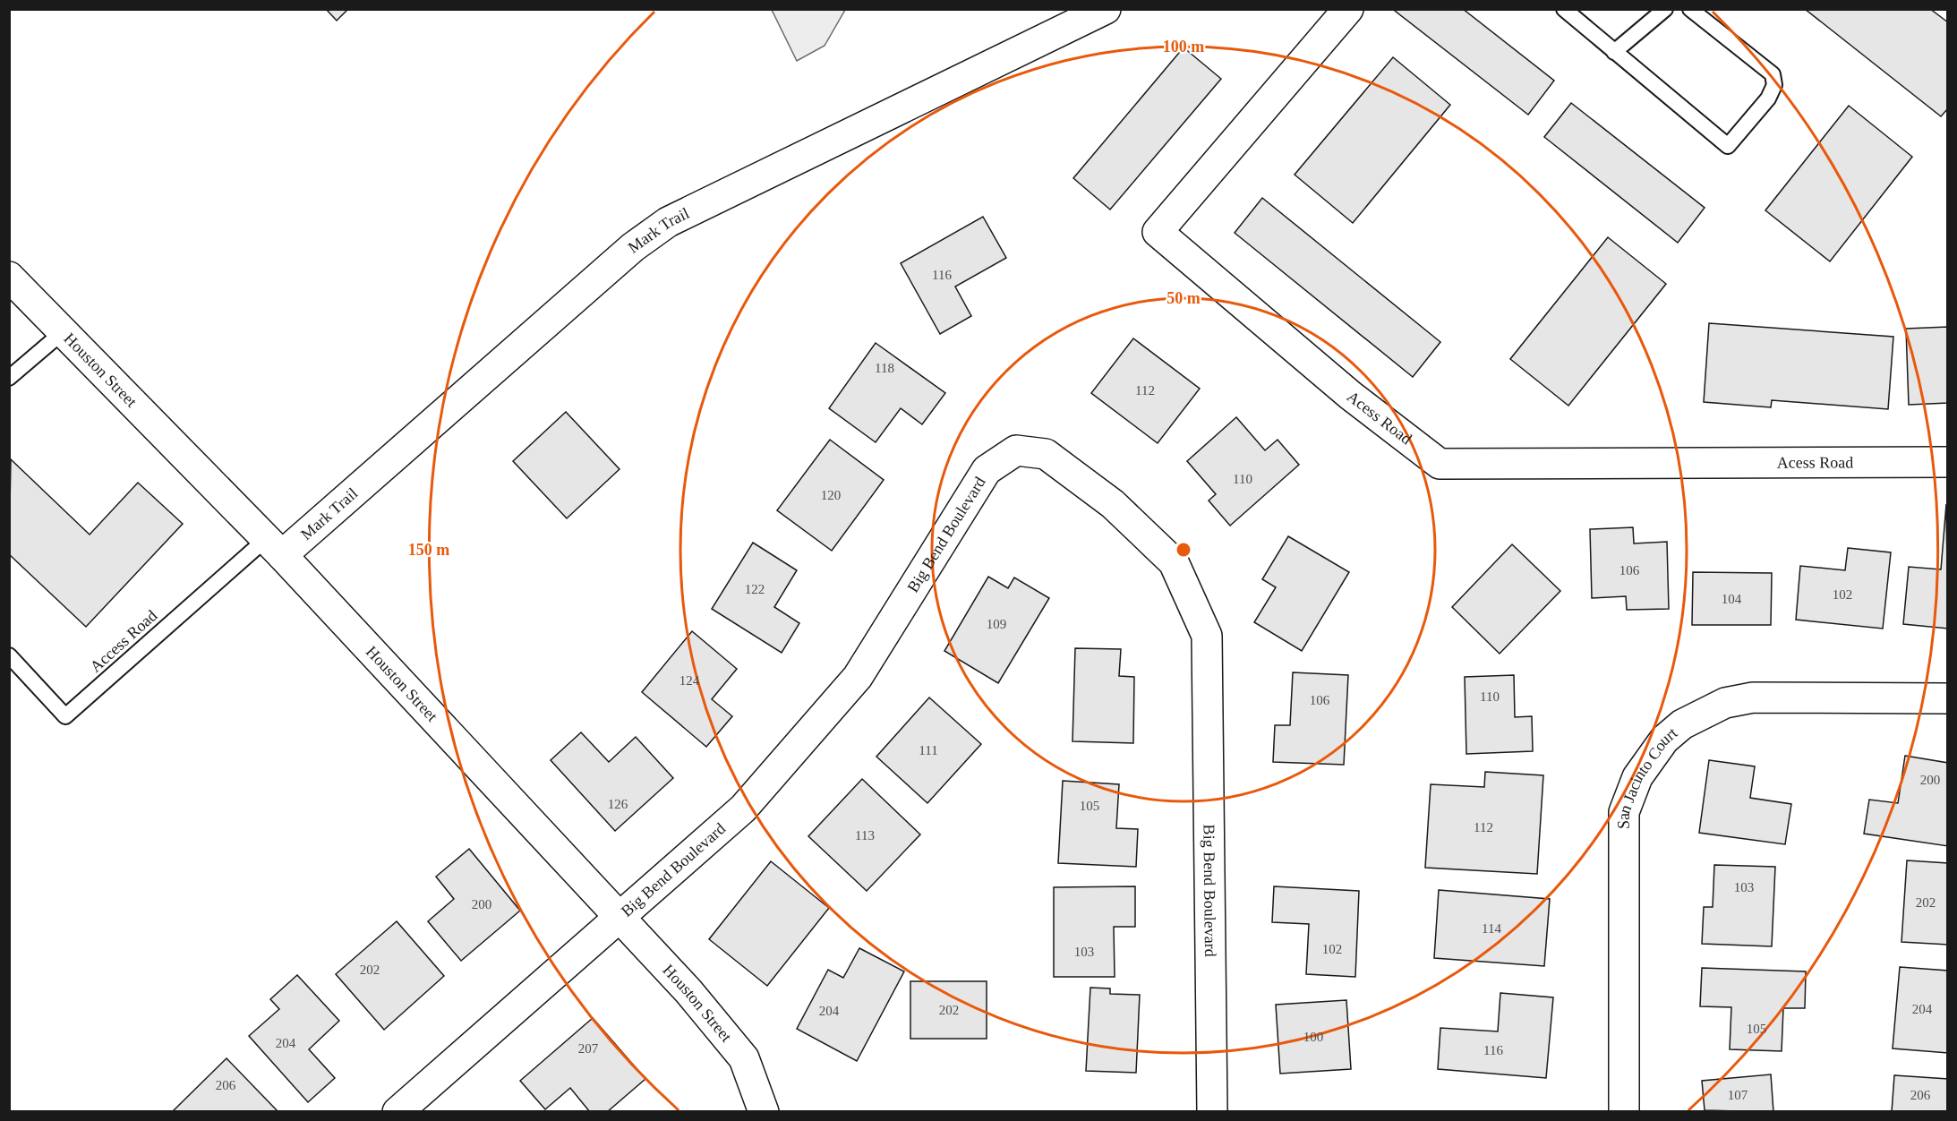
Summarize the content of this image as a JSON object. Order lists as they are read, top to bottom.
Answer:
{
  "streets": {
    "street": [
      "Mark Trail",
      "Houston Street",
      "Acess Road",
      "Big Bend Boulevard",
      "San Jacinto Court"
    ],
    "lane": ["Access Road"]
  },
  "crossings": [
    ["Mark Trail", "Houston Street"],
    ["Mark Trail", "Access Road"],
    ["Houston Street", "Big Bend Boulevard"],
    ["Houston Street", "Access Road"]
  ],
  "house_numbers": [
    "116",
    "118",
    "112",
    "110",
    "120",
    "106",
    "122",
    "102",
    "104",
    "109",
    "124",
    "110",
    "106",
    "111",
    "200",
    "126",
    "105",
    "112",
    "113",
    "103",
    "202",
    "200",
    "114",
    "102",
    "103",
    "202",
    "204",
    "202",
    "204",
    "105",
    "100",
    "204",
    "207",
    "116",
    "206",
    "107",
    "206"
  ],
  "rings": ["100 m", "50 m", "150 m"]
}
